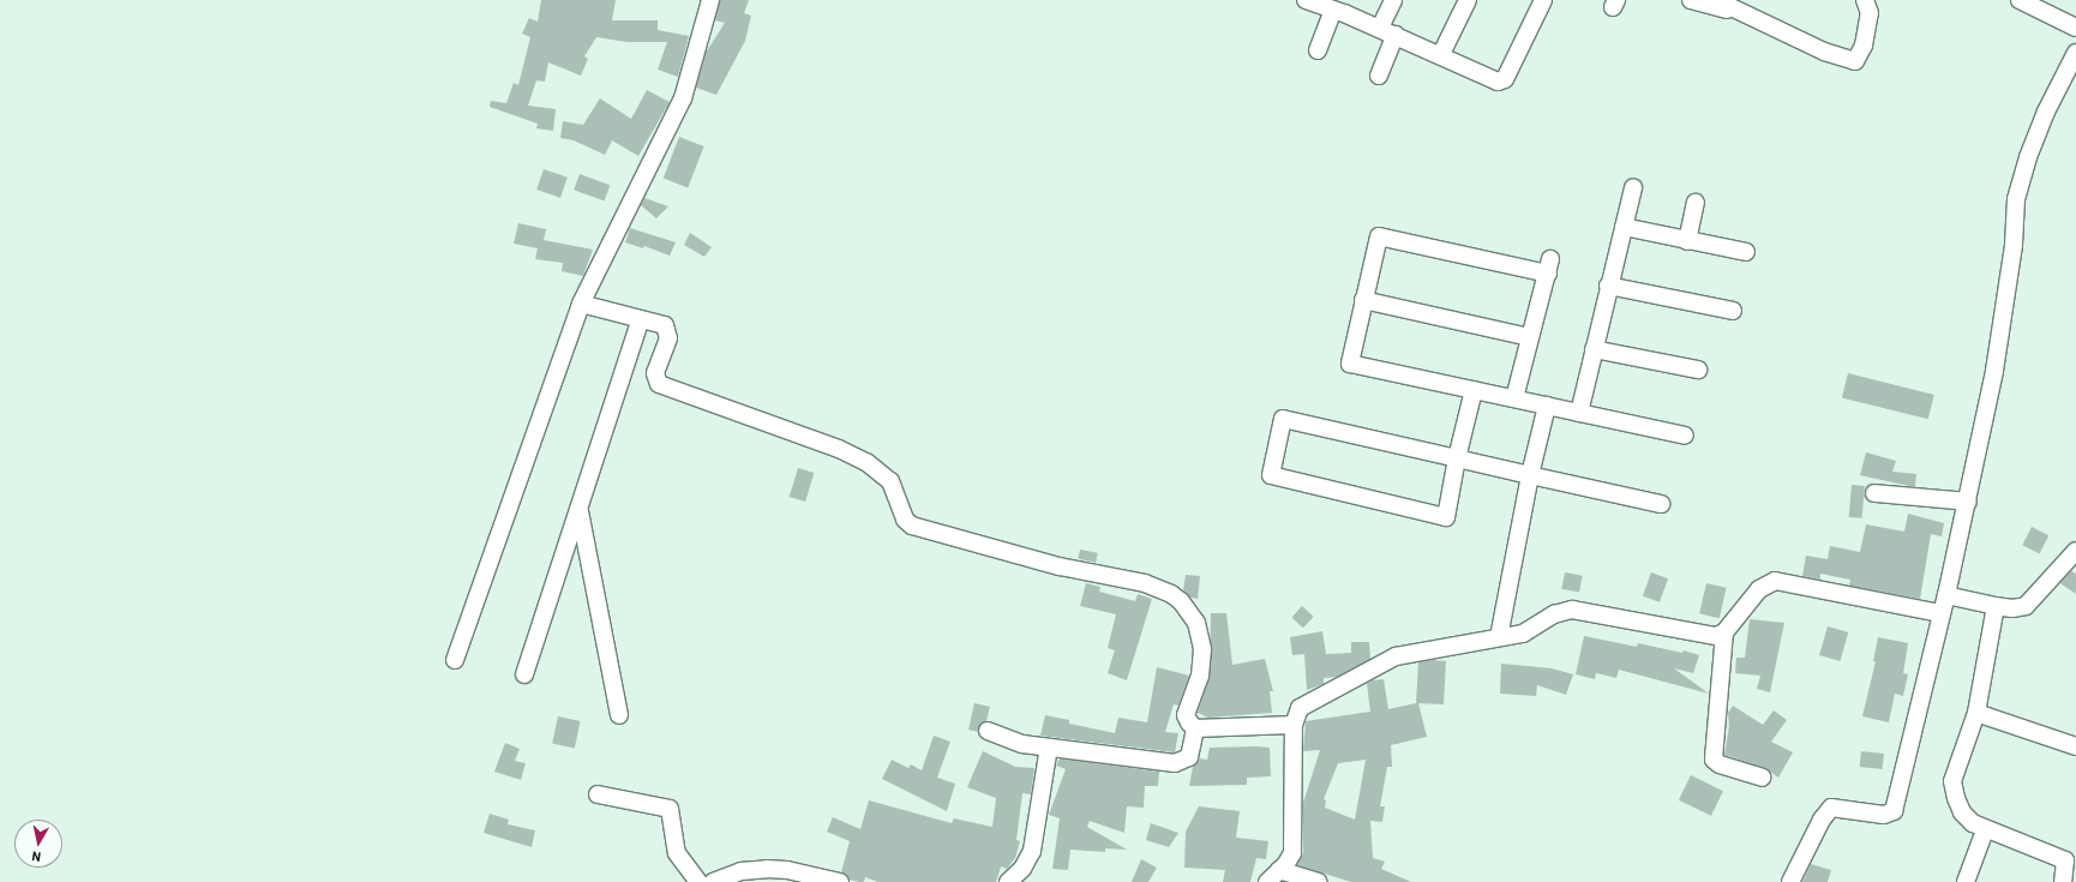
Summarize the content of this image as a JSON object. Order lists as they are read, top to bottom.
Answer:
{
  "north": "bottom"
}
